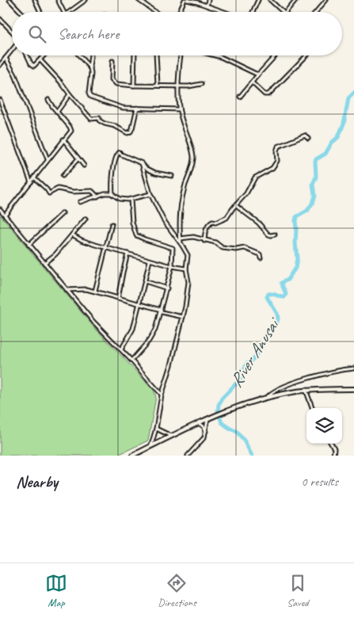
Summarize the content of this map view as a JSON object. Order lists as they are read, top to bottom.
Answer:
{
  "water": ["River Anusai"],
  "page": {
    "search": "Search here",
    "heading": ["Nearby", "0 results"],
    "nav": ["Map", "Directions", "Saved"]
  }
}
